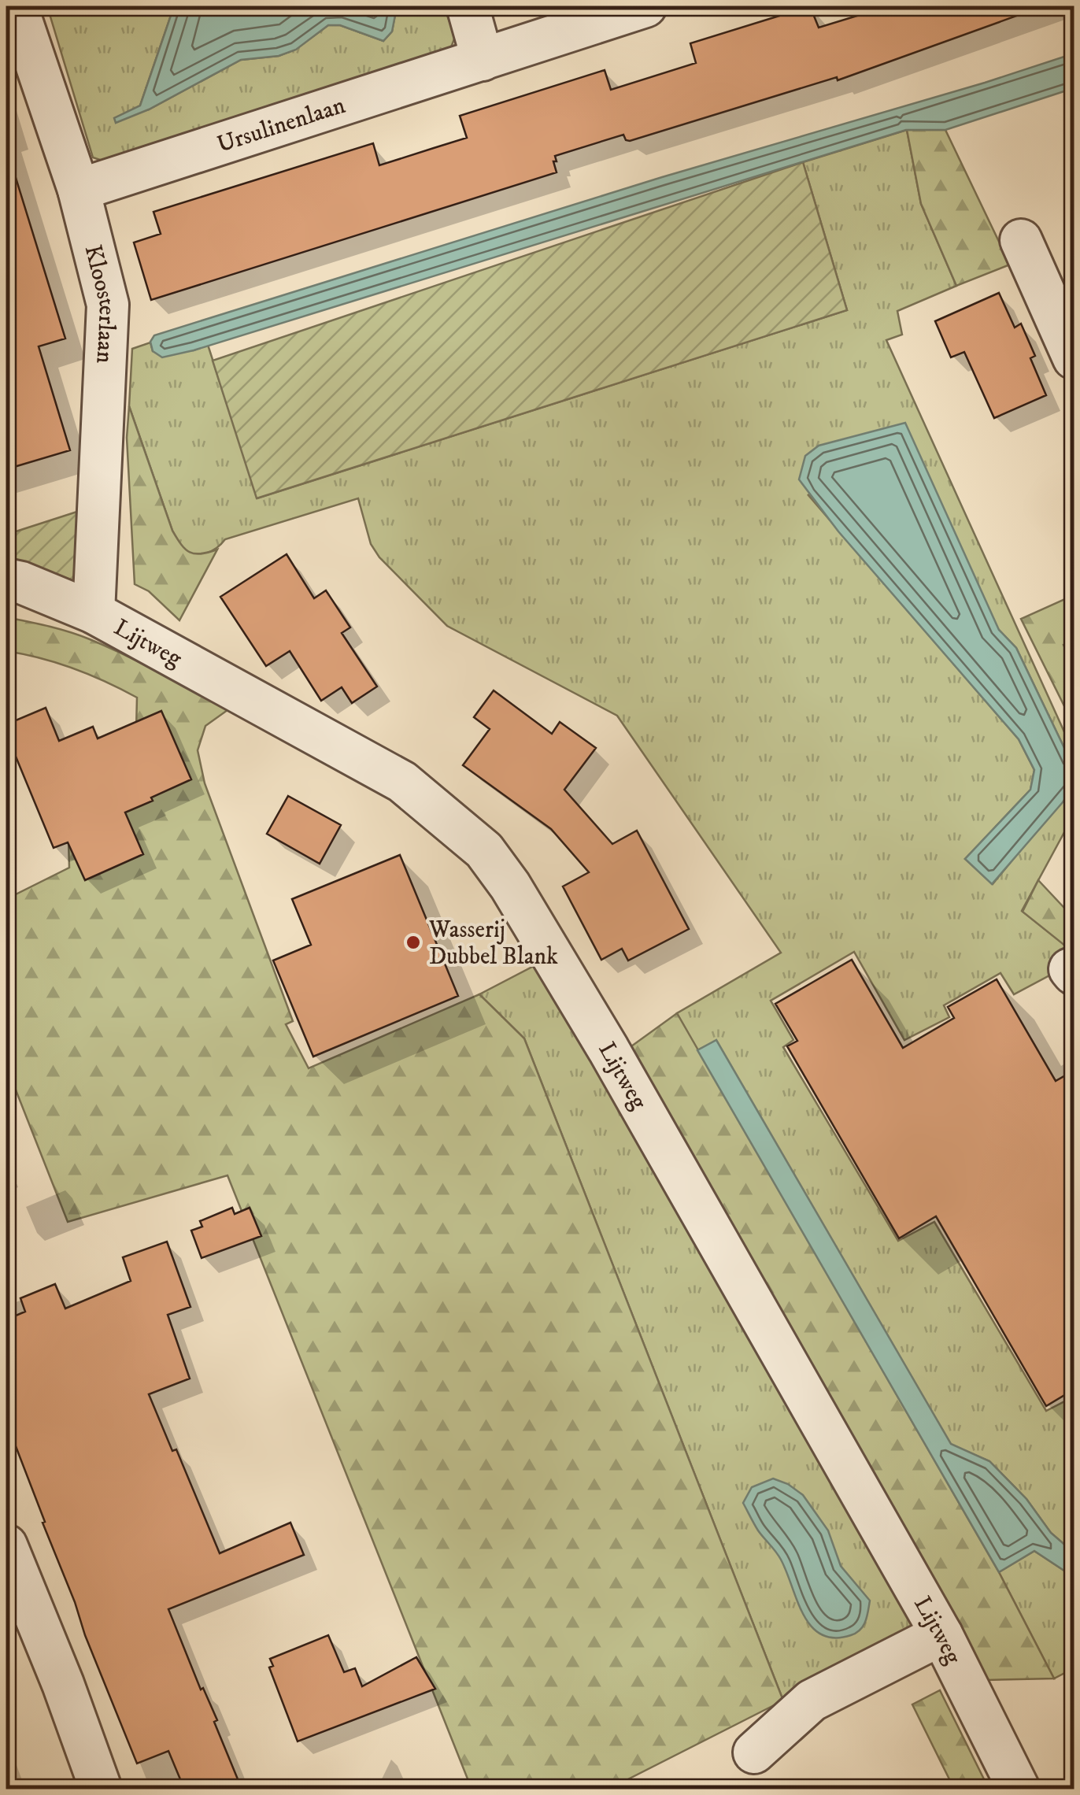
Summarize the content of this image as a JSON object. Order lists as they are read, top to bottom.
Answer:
{
  "streets": {
    "street": ["Ursulinenlaan", "Kloosterlaan", "Lijtweg"]
  },
  "crossings": [
    ["Ursulinenlaan", "Kloosterlaan"],
    ["Kloosterlaan", "Lijtweg"]
  ],
  "places": ["Wasserij Dubbel Blank"]
}
